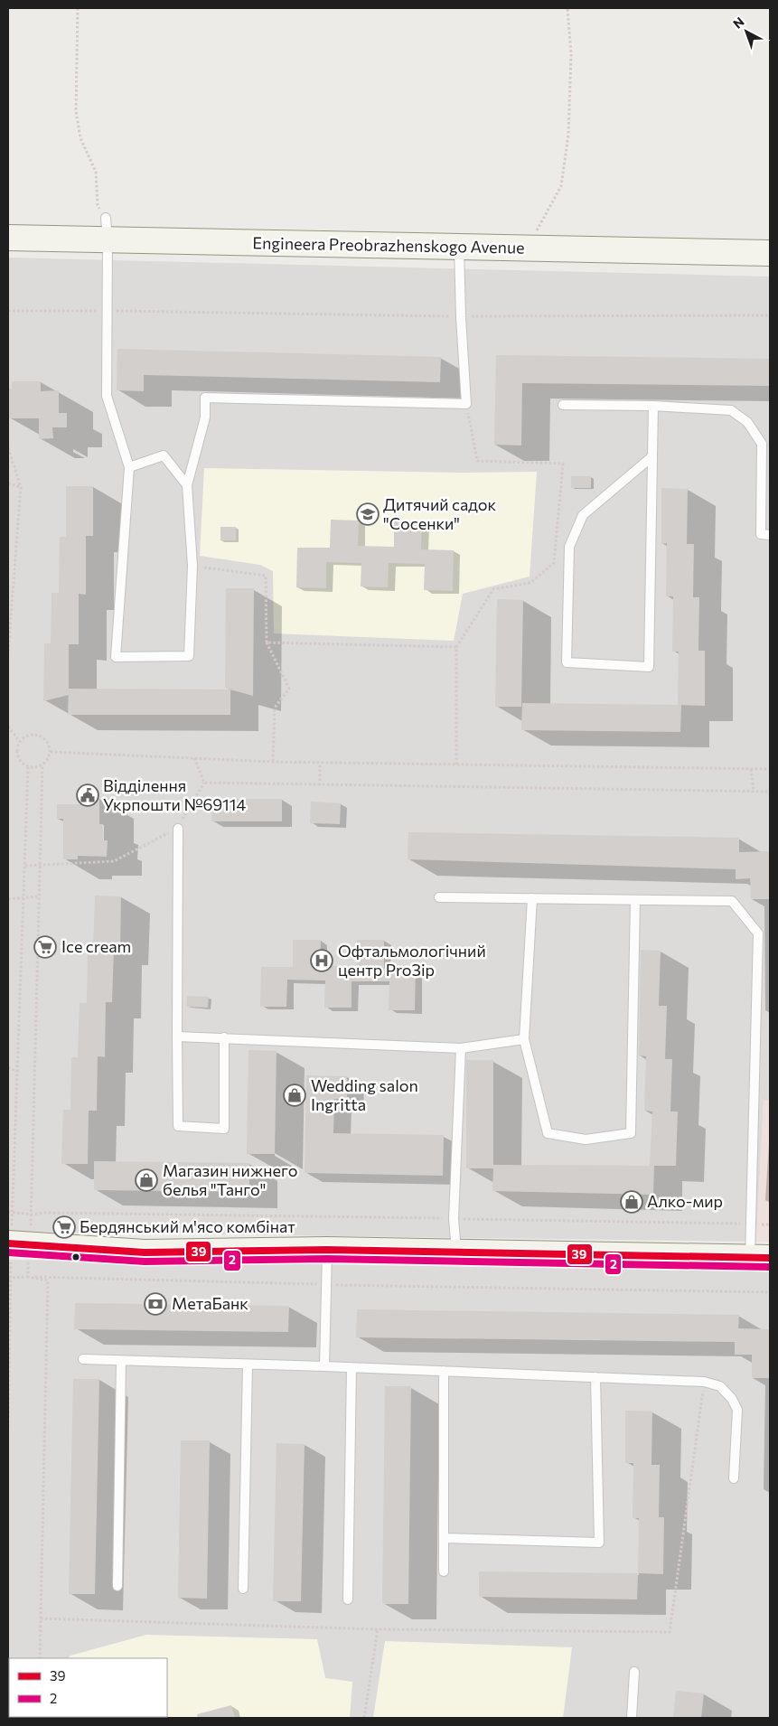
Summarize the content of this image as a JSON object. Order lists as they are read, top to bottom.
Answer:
{
  "streets": {
    "main road": ["Engineera Preobrazhenskogo Avenue"]
  },
  "places": {
    "school or university": ["Дитячий садок \"Сосенки\""],
    "public building": ["Відділення Укрпошти №69114"],
    "supermarket": ["Ice cream", "Бердянський м'ясо комбінат"],
    "hospital": ["Офтальмологічний центр ProЗір"],
    "shop": ["Wedding salon Ingritta", "Магазин нижнего белья \"Танго\"", "Алко-мир"],
    "bank": ["МетаБанк"]
  },
  "lines": ["transit line 39", "transit line 2"],
  "legend": ["39", "2"],
  "north": "top left"
}
